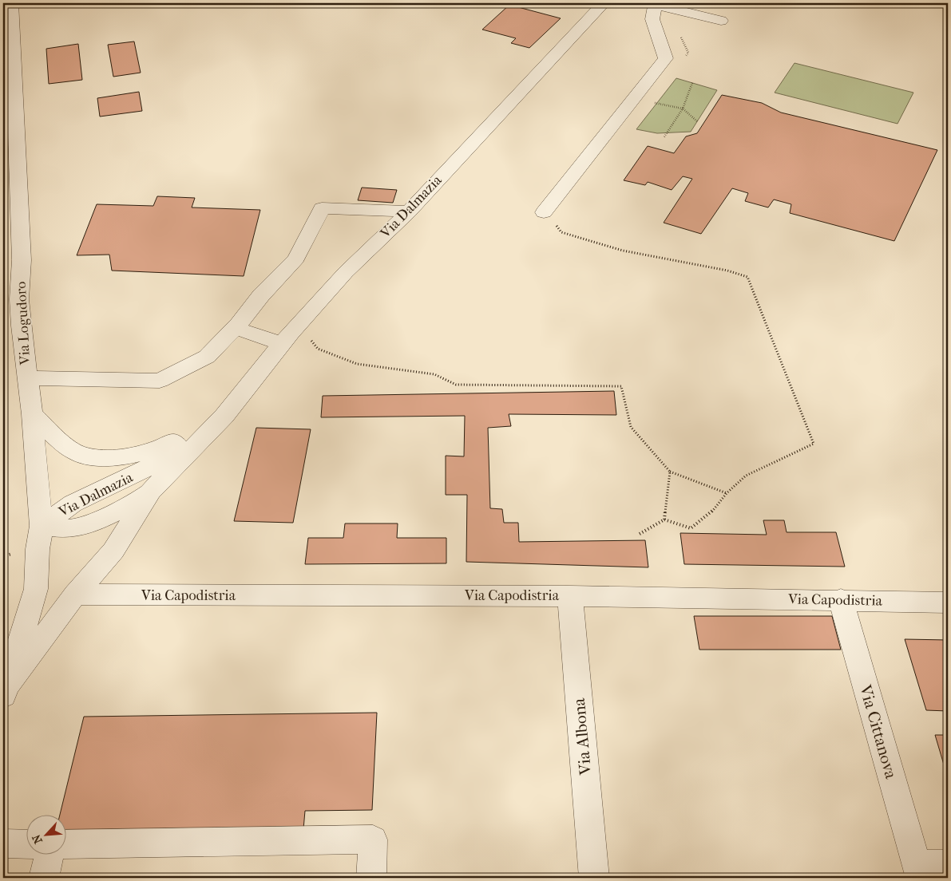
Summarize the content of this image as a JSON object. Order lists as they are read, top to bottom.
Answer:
{
  "streets": {
    "street": [
      "Via Dalmazia",
      "Via Logudoro",
      "Via Capodistria",
      "Via Cittanova",
      "Via Albona"
    ]
  },
  "crossings": [
    ["Via Dalmazia", "Via Logudoro"],
    ["Via Dalmazia", "Via Capodistria"],
    ["Via Capodistria", "Via Cittanova"],
    ["Via Capodistria", "Via Albona"]
  ],
  "north": "bottom left"
}
